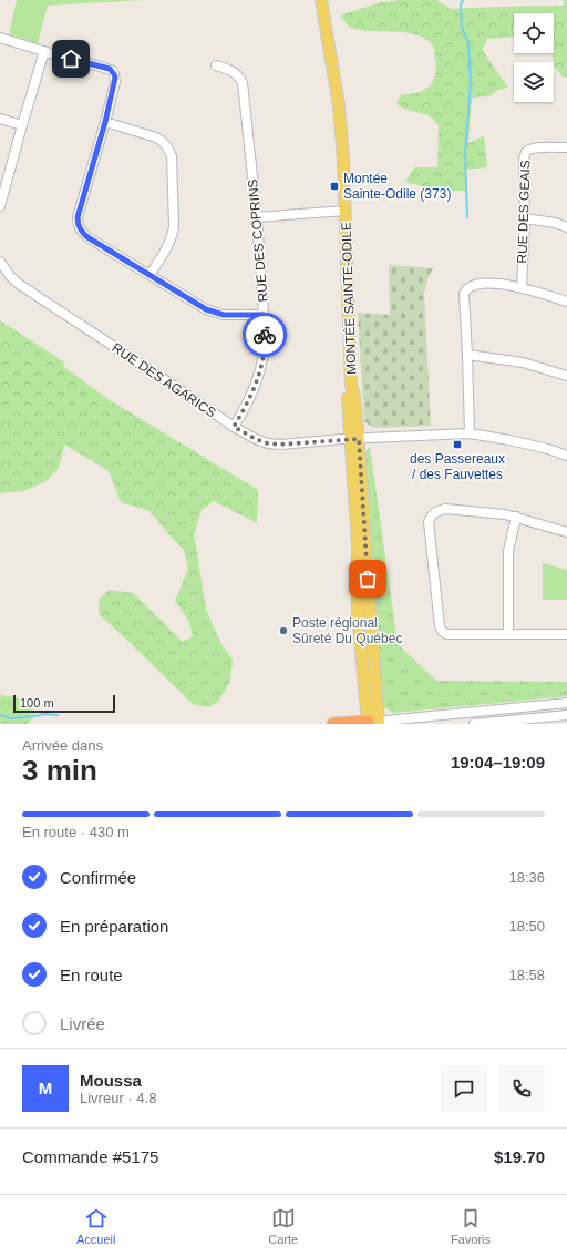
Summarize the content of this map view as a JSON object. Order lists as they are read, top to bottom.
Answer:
{
  "streets": {
    "main road": ["MONTÉE SAINTE-ODILE"],
    "street": ["RUE DES GEAIS", "RUE DES COPRINS", "RUE DES AGARICS"]
  },
  "crossings": [
    ["RUE DES COPRINS", "RUE DES AGARICS"],
    ["MONTÉE SAINTE-ODILE", "RUE DES AGARICS"]
  ],
  "places": {
    "transit": ["Montée Sainte-Odile (373)", "des Passereaux / des Fauvettes"],
    "other": ["Poste régional Sûreté Du Québec"]
  },
  "scale_bar": "100 m",
  "page": {
    "scale": "100 m",
    "heading": ["3 min", "Arrivée dans", "19:04–19:09"],
    "panel": [
      "Moussa",
      "Livreur · 4.8",
      "Commande #5175",
      "$19.70"
    ],
    "bar": "En route · 430 m",
    "list": [
      ["Confirmée", "18:36"],
      ["En préparation", "18:50"],
      ["En route", "18:58"],
      "Livrée"
    ],
    "round": "M",
    "tabs": ["Accueil", "Carte", "Favoris"]
  }
}
